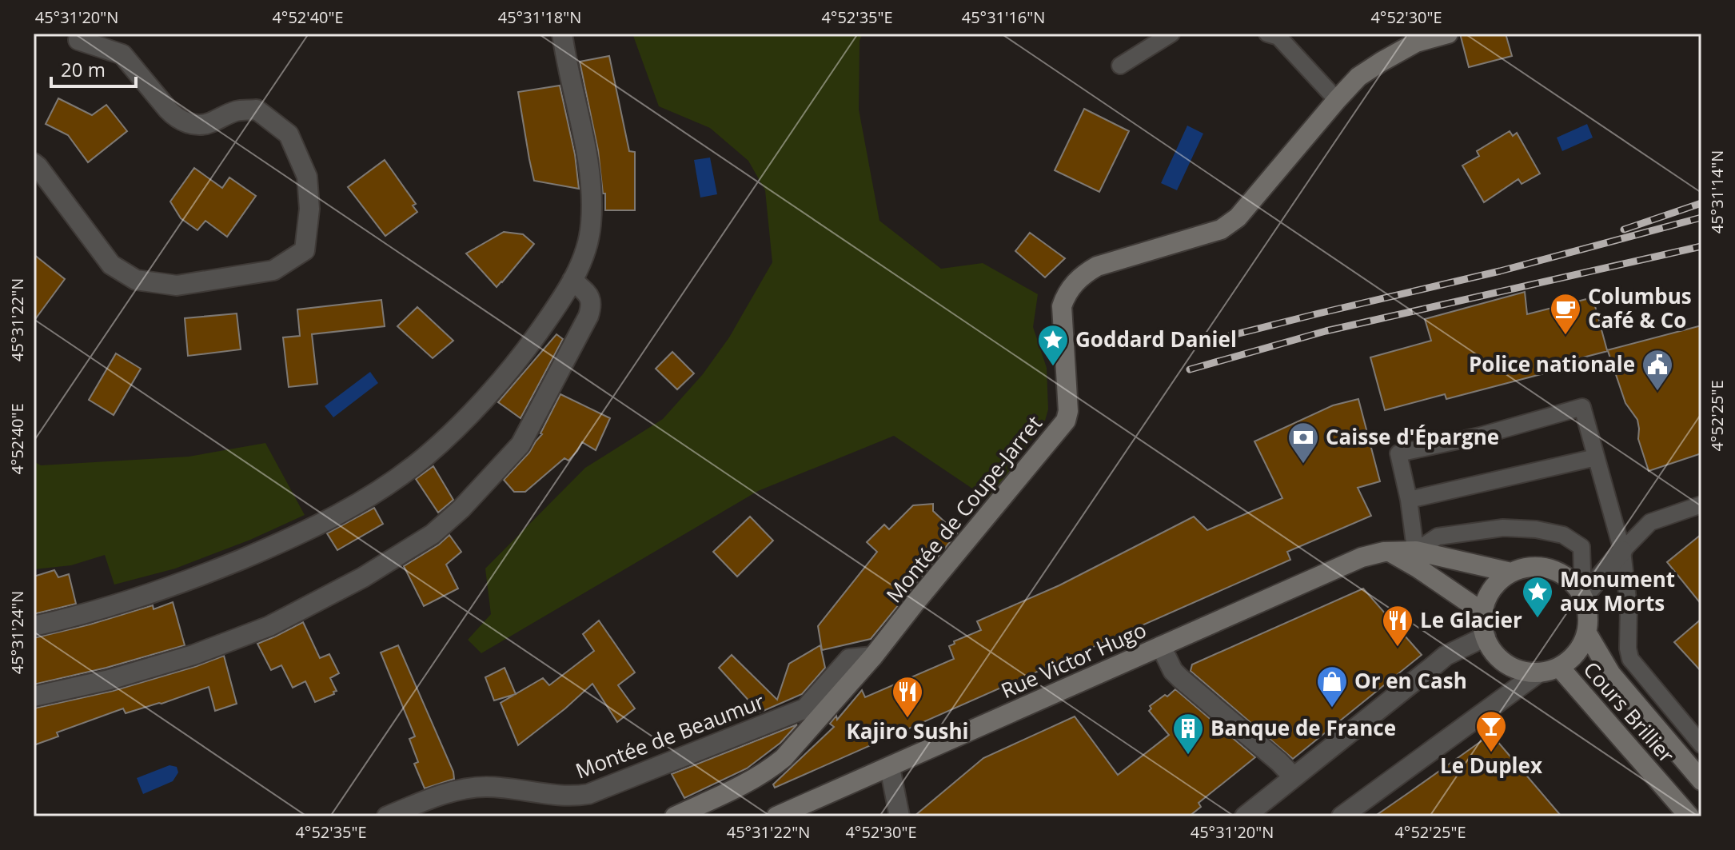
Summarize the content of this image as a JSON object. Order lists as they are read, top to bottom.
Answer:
{
  "streets": {
    "main road": ["Montée de Coupe-Jarret", "Rue Victor Hugo", "Cours Brillier"],
    "street": ["Montée de Beaumur"]
  },
  "crossings": [
    ["Montée de Coupe-Jarret", "Montée de Beaumur"],
    ["Rue Victor Hugo", "Cours Brillier"]
  ],
  "places": {
    "cafe": ["Columbus Café & Co"],
    "place": ["Goddard Daniel", "Monument aux Morts"],
    "public building": ["Police nationale"],
    "bank": ["Caisse d'Épargne"],
    "restaurant": ["Le Glacier", "Kajiro Sushi"],
    "shop": ["Or en Cash"],
    "bar": ["Le Duplex"],
    "building": ["Banque de France"]
  },
  "scale_bar": "20 m",
  "coordinates": [
    "45°31'20\"N",
    "4°52'40\"E",
    "45°31'18\"N",
    "4°52'35\"E",
    "45°31'16\"N",
    "4°52'30\"E",
    "45°31'14\"N",
    "45°31'22\"N",
    "4°52'25\"E",
    "45°31'24\"N"
  ]
}
